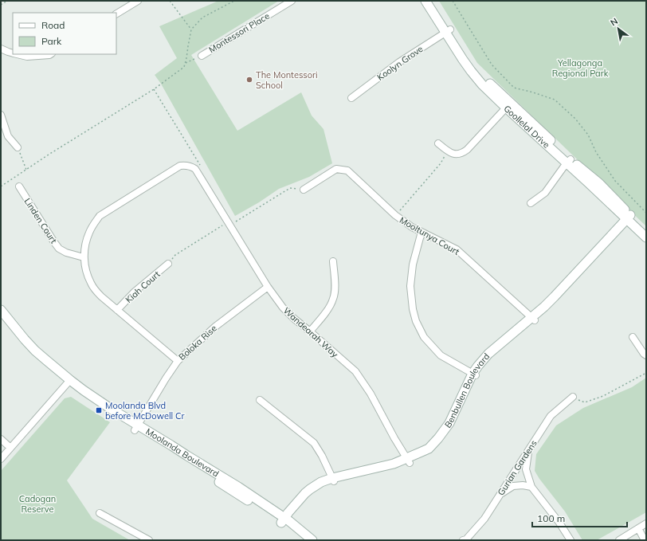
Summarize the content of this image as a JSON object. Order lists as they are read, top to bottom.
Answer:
{
  "streets": {
    "street": [
      "Montessori Place",
      "Koolyn Grove",
      "Goollelal Drive",
      "Linden Court",
      "Mooltunya Court",
      "Kiah Court",
      "Wandearah Way",
      "Boloka Rise",
      "Benbullen Boulevard",
      "Moolanda Boulevard",
      "Gurian Gardens"
    ]
  },
  "crossings": [
    ["Koolyn Grove", "Goollelal Drive"],
    ["Goollelal Drive", "Benbullen Boulevard"],
    ["Linden Court", "Wandearah Way"],
    ["Mooltunya Court", "Benbullen Boulevard"],
    ["Kiah Court", "Wandearah Way"],
    ["Wandearah Way", "Boloka Rise"],
    ["Wandearah Way", "Benbullen Boulevard"],
    ["Boloka Rise", "Moolanda Boulevard"],
    ["Benbullen Boulevard", "Moolanda Boulevard"]
  ],
  "parks": ["Yellagonga Regional Park", "Cadogan Reserve"],
  "places": {
    "other": ["The Montessori School"],
    "transit": ["Moolanda Blvd before McDowell Cr"]
  },
  "legend": ["Road", "Park"],
  "scale_bar": "100 m",
  "north": "top left"
}
